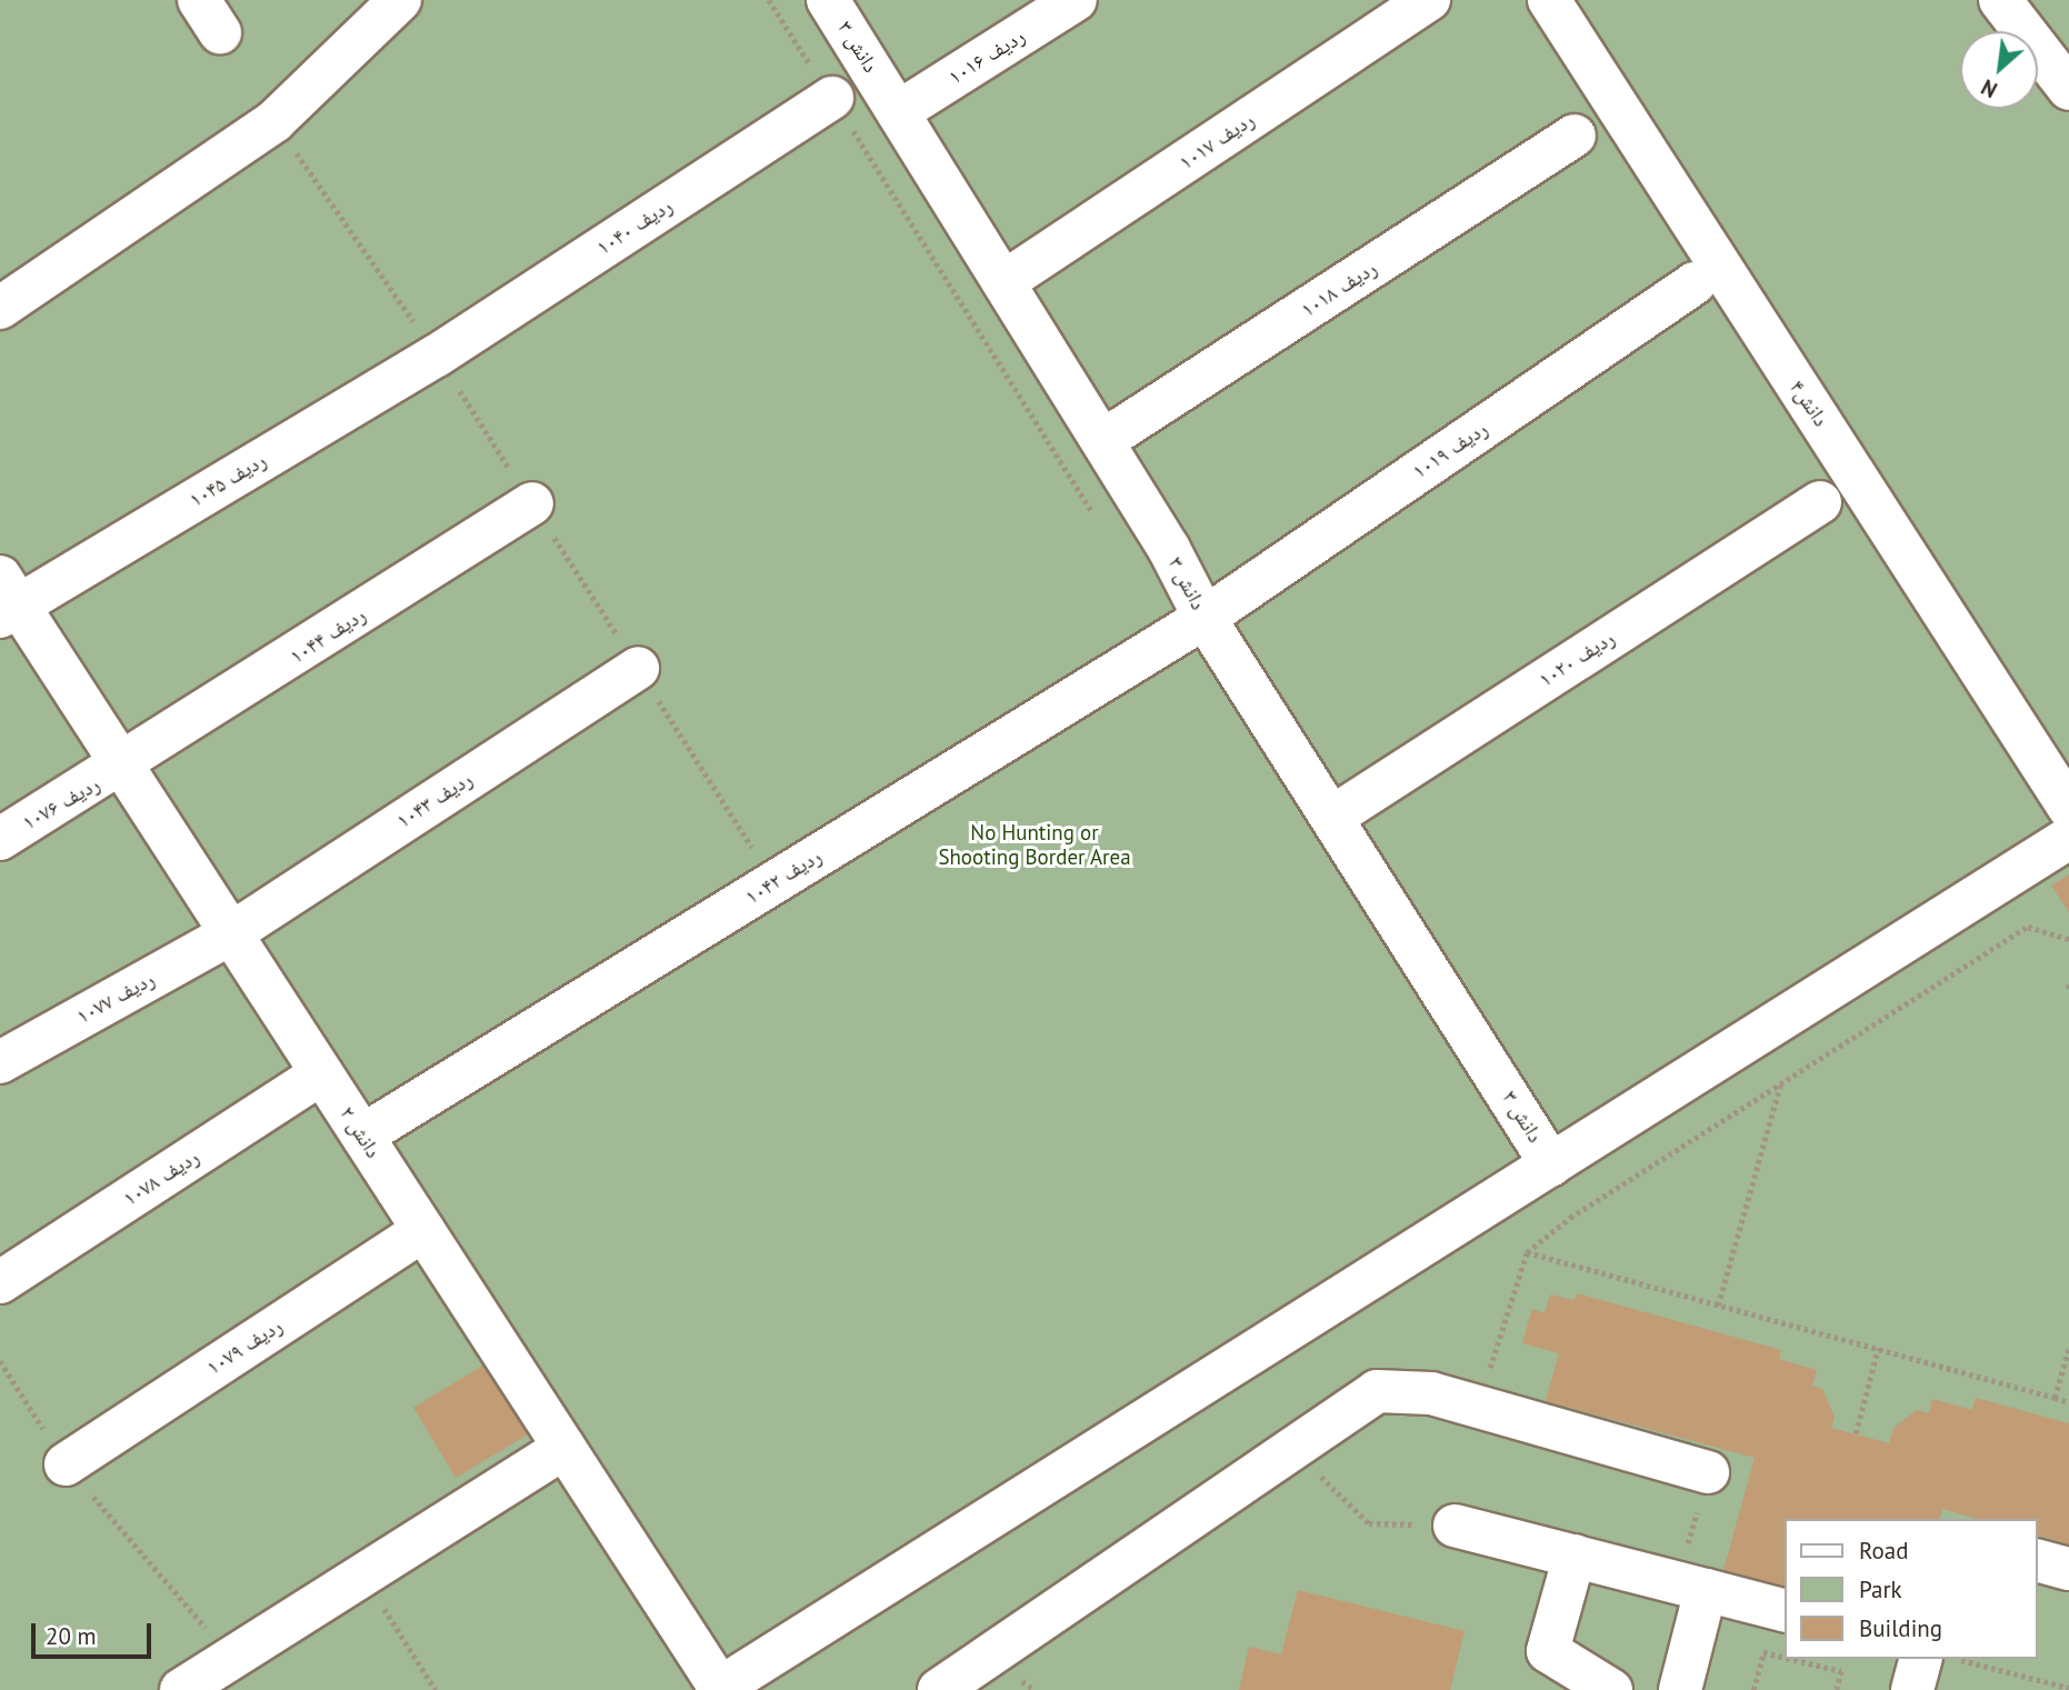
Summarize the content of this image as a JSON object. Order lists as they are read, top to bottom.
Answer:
{
  "streets": {
    "street": [
      "دانش ۳",
      "ردیف ۱۰۱۶",
      "ردیف ۱۰۱۷",
      "ردیف ۱۰۴۰",
      "ردیف ۱۰۱۸",
      "دانش۴",
      "ردیف ۱۰۱۹",
      "ردیف ۱۰۴۵",
      "ردیف ۱۰۴۴",
      "ردیف ۱۰۲۰",
      "ردیف ۱۰۴۳",
      "ردیف ۱۰۷۶",
      "ردیف ۱۰۴۲",
      "ردیف ۱۰۷۷",
      "دانش ۲",
      "ردیف ۱۰۷۸",
      "ردیف ۱۰۷۹"
    ]
  },
  "crossings": [
    ["دانش ۳", "ردیف ۱۰۱۶"],
    ["دانش ۳", "ردیف ۱۰۱۷"],
    ["دانش ۳", "ردیف ۱۰۱۸"],
    ["دانش ۳", "ردیف ۱۰۱۹"],
    ["دانش ۳", "ردیف ۱۰۲۰"],
    ["دانش ۳", "ردیف ۱۰۴۲"],
    ["ردیف ۱۰۴۰", "ردیف ۱۰۴۵"],
    ["ردیف ۱۰۱۹", "ردیف ۱۰۴۲"],
    ["ردیف ۱۰۴۵", "دانش ۲"],
    ["ردیف ۱۰۴۴", "ردیف ۱۰۷۶"],
    ["ردیف ۱۰۴۴", "دانش ۲"],
    ["ردیف ۱۰۴۳", "ردیف ۱۰۷۷"],
    ["ردیف ۱۰۴۳", "دانش ۲"],
    ["ردیف ۱۰۷۶", "دانش ۲"],
    ["ردیف ۱۰۴۲", "دانش ۲"],
    ["ردیف ۱۰۷۷", "دانش ۲"],
    ["دانش ۲", "ردیف ۱۰۷۸"],
    ["دانش ۲", "ردیف ۱۰۷۹"]
  ],
  "parks": ["No Hunting or Shooting Border Area"],
  "legend": ["Road", "Park", "Building"],
  "scale_bar": "20 m",
  "north": "bottom left"
}
